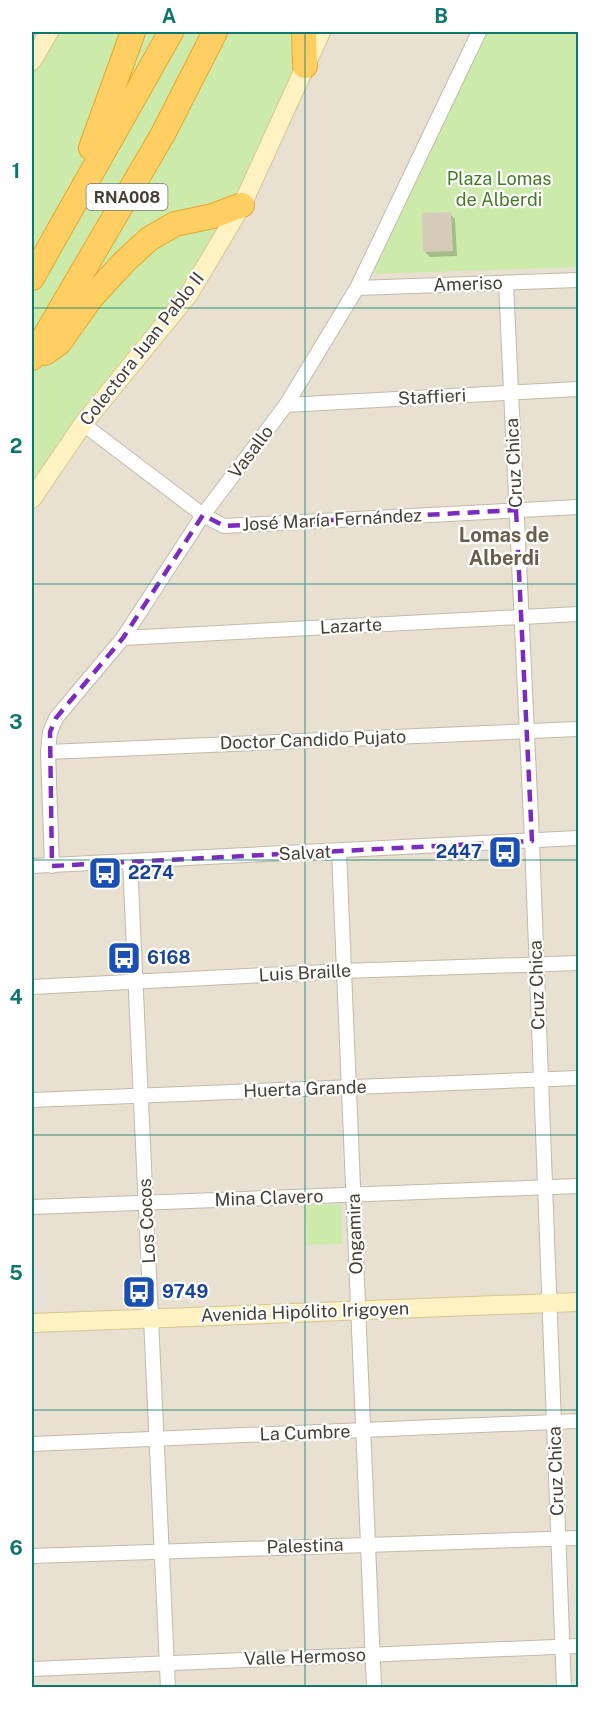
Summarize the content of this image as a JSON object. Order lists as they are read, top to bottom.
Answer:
{
  "streets": {
    "highway": ["RNA008"],
    "main road": ["Colectora Juan Pablo II", "Avenida Hipólito Irigoyen"],
    "street": [
      "Ameriso",
      "Staffieri",
      "Vasallo",
      "Cruz Chica",
      "José María Fernández",
      "Lazarte",
      "Doctor Candido Pujato",
      "Salvat",
      "Luis Braille",
      "Huerta Grande",
      "Mina Clavero",
      "Los Cocos",
      "Ongamira",
      "La Cumbre",
      "Palestina",
      "Valle Hermoso"
    ]
  },
  "crossings": [
    ["Ameriso", "Vasallo"],
    ["Ameriso", "Cruz Chica"],
    ["Colectora Juan Pablo II", "José María Fernández"],
    ["Staffieri", "Vasallo"],
    ["Staffieri", "Cruz Chica"],
    ["Vasallo", "José María Fernández"],
    ["Vasallo", "Lazarte"],
    ["Vasallo", "Doctor Candido Pujato"],
    ["Vasallo", "Salvat"],
    ["Cruz Chica", "José María Fernández"],
    ["Cruz Chica", "Lazarte"],
    ["Cruz Chica", "Doctor Candido Pujato"],
    ["Cruz Chica", "Salvat"],
    ["Cruz Chica", "Luis Braille"],
    ["Cruz Chica", "Huerta Grande"],
    ["Cruz Chica", "Mina Clavero"],
    ["Cruz Chica", "Avenida Hipólito Irigoyen"],
    ["Cruz Chica", "La Cumbre"],
    ["Cruz Chica", "Palestina"],
    ["Cruz Chica", "Valle Hermoso"],
    ["Salvat", "Los Cocos"],
    ["Salvat", "Ongamira"],
    ["Luis Braille", "Los Cocos"],
    ["Luis Braille", "Ongamira"],
    ["Huerta Grande", "Los Cocos"],
    ["Huerta Grande", "Ongamira"],
    ["Mina Clavero", "Los Cocos"],
    ["Mina Clavero", "Ongamira"],
    ["Los Cocos", "Avenida Hipólito Irigoyen"],
    ["Los Cocos", "La Cumbre"],
    ["Los Cocos", "Palestina"],
    ["Los Cocos", "Valle Hermoso"],
    ["Ongamira", "Avenida Hipólito Irigoyen"],
    ["Ongamira", "La Cumbre"],
    ["Ongamira", "Palestina"],
    ["Ongamira", "Valle Hermoso"]
  ],
  "districts": ["Lomas de Alberdi"],
  "parks": ["Plaza Lomas de Alberdi"],
  "places": {
    "bus stop": [
      "2447",
      "2274",
      "6168",
      "9749"
    ]
  },
  "grid": {
    "columns": ["A", "B"],
    "rows": [
      "1",
      "2",
      "3",
      "4",
      "5",
      "6"
    ]
  }
}
